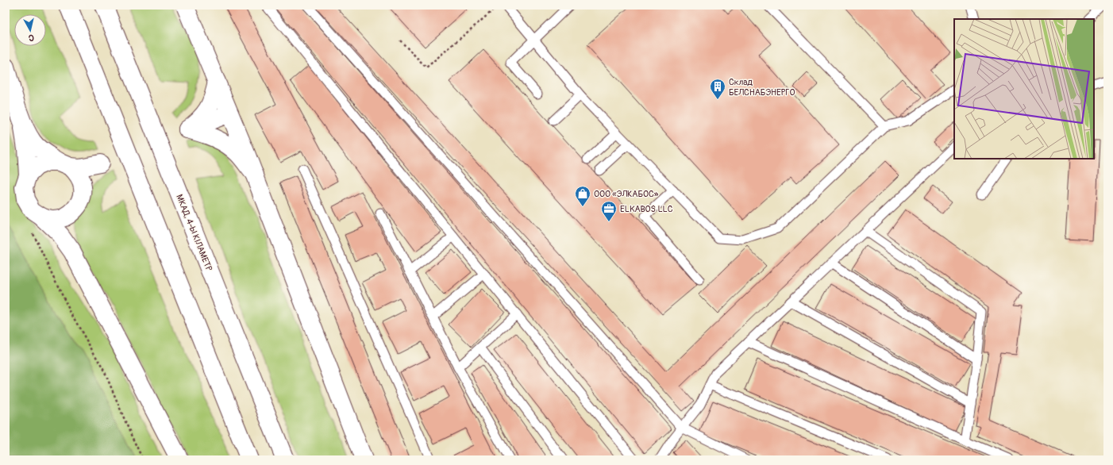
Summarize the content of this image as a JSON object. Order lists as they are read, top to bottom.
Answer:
{
  "streets": {
    "main road": ["МКАД, 4-Ы КІЛАМЕТР"]
  },
  "places": {
    "building": ["Склад БЕЛСНАБЭНЕРГО"],
    "shop": ["ООО «ЭЛКАБОС»"],
    "office": ["ELKABOS LLC"]
  },
  "north": "bottom"
}
